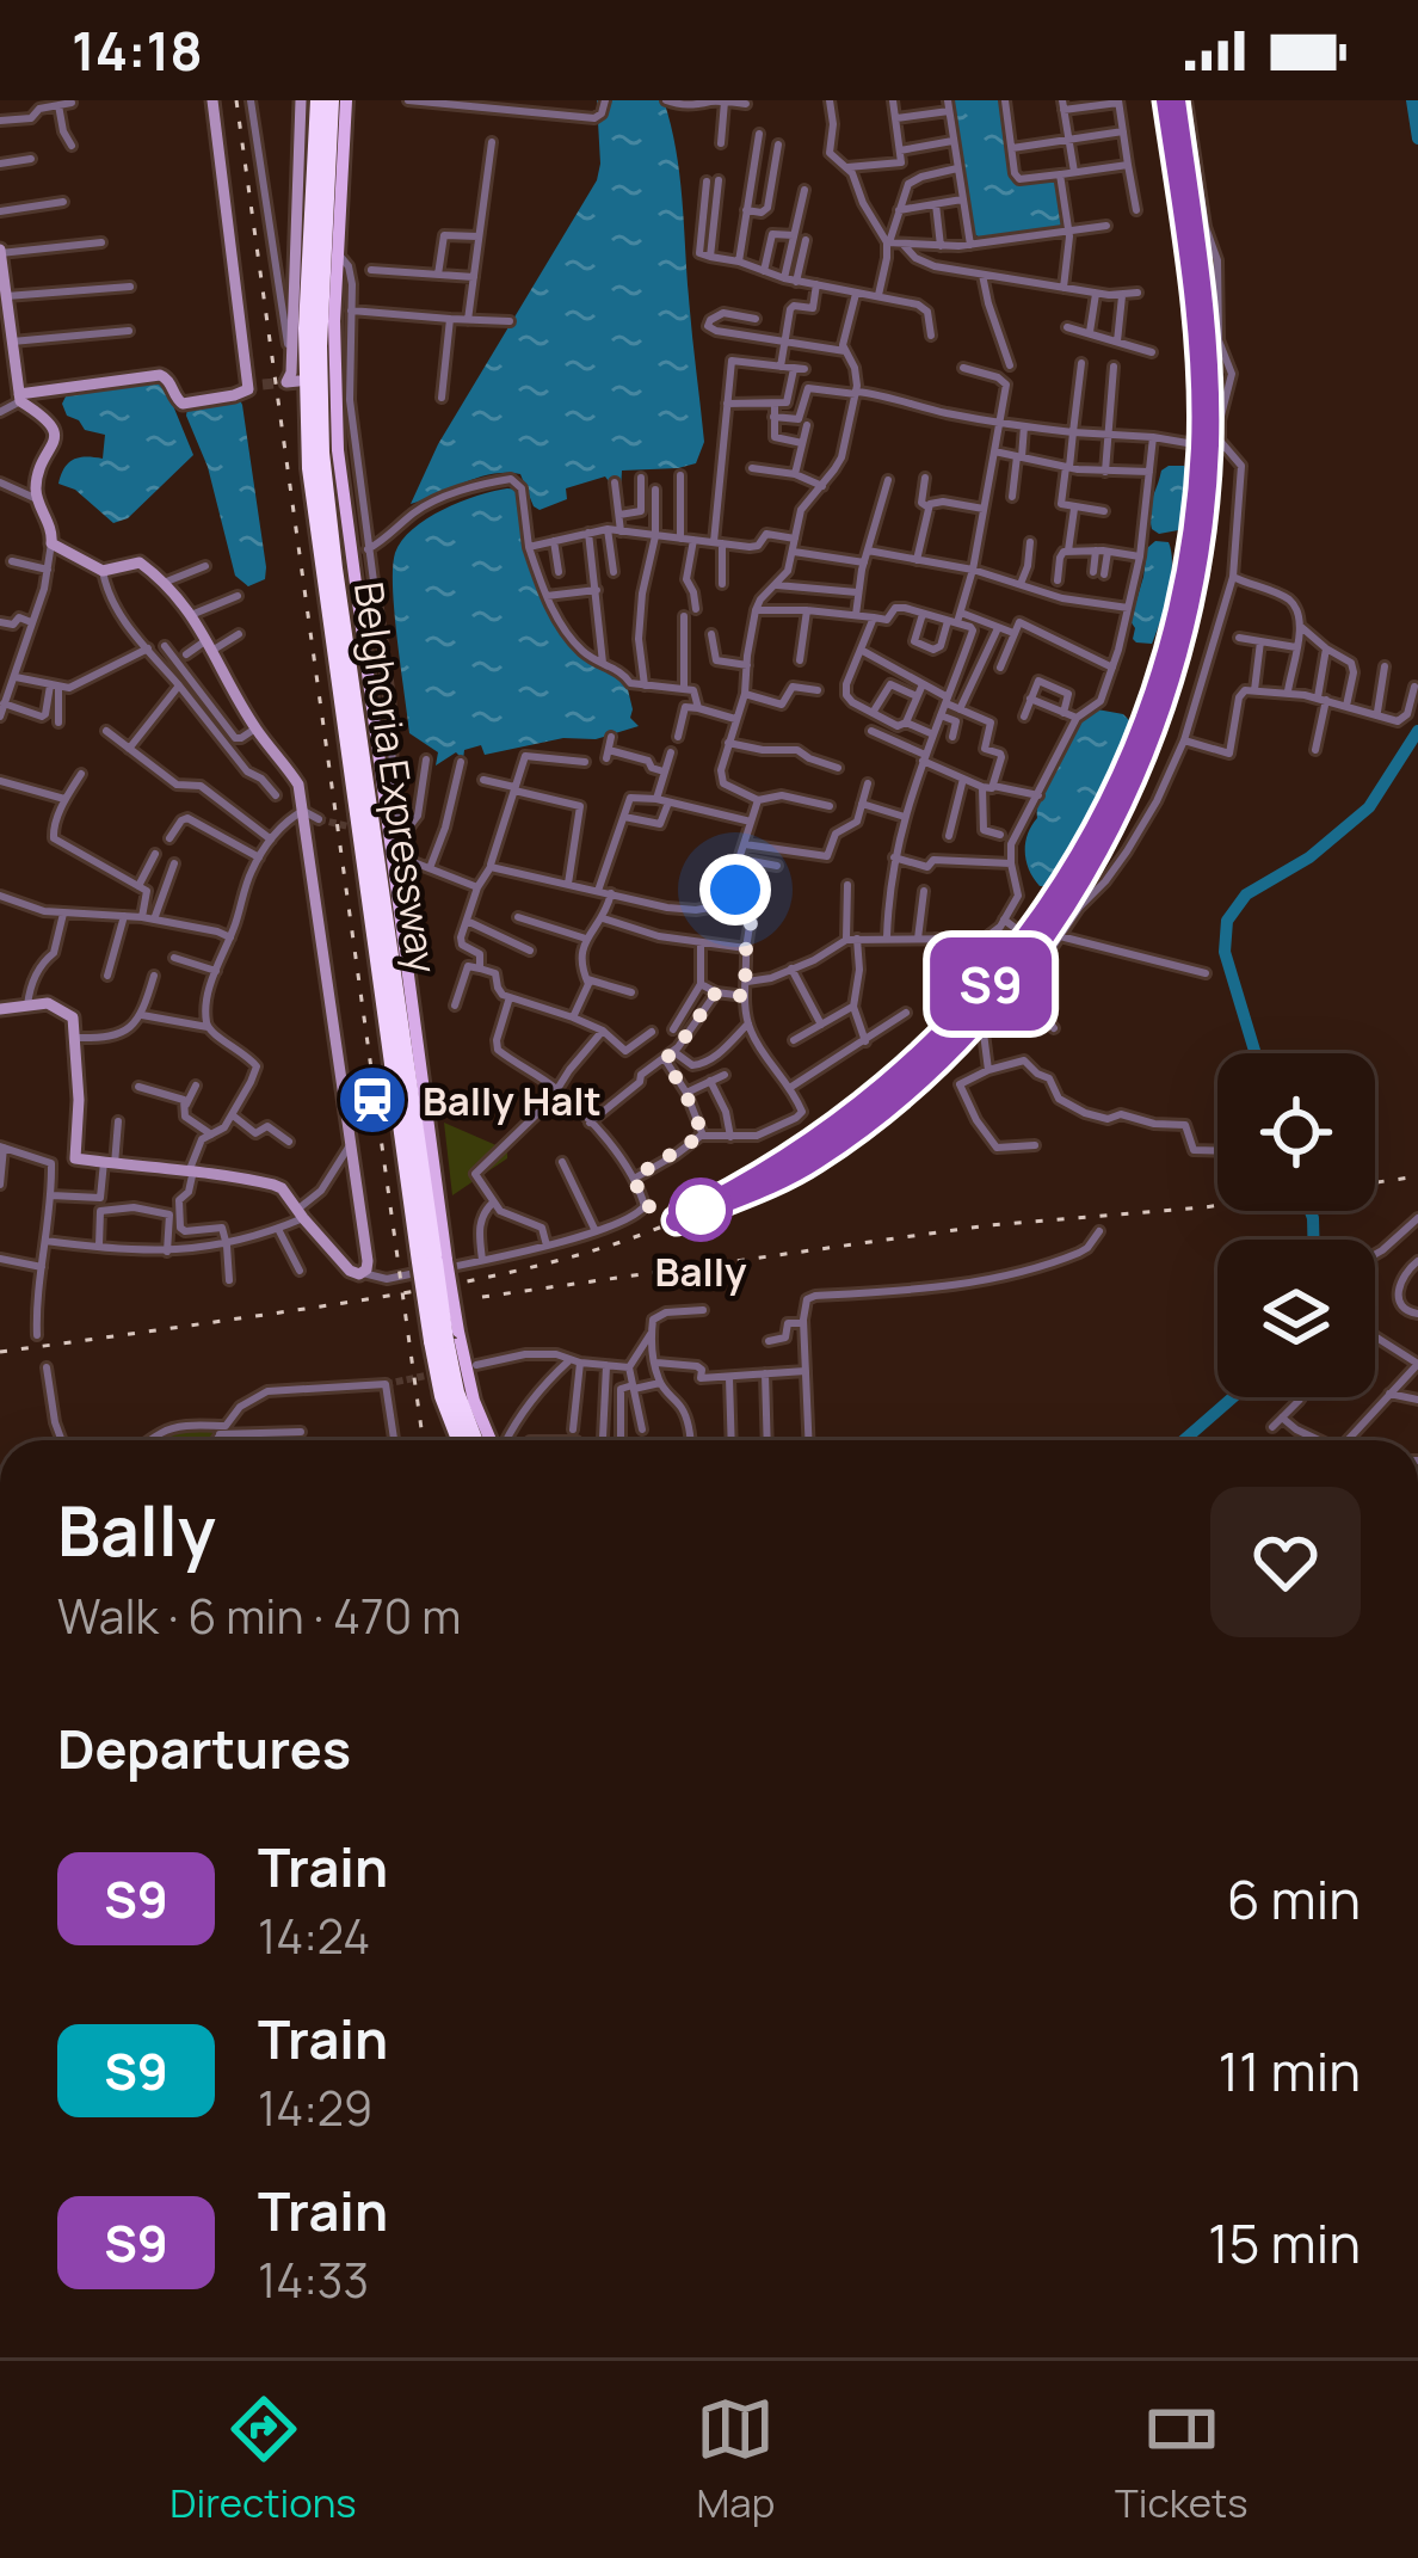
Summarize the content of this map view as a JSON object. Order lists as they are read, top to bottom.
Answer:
{
  "streets": {
    "highway": ["Belghoria Expressway"]
  },
  "places": {
    "station": ["Bally Halt"],
    "other": ["Bally"]
  },
  "page": {
    "status": "14:18",
    "on_map": "S9",
    "heading": [
      ["Bally", "Walk · 6 min · 470 m"],
      "Departures"
    ],
    "list": [
      {
        "mark": "S9",
        "name": "Train",
        "note": "14:24",
        "value": "6 min"
      },
      {
        "mark": "S9",
        "name": "Train",
        "note": "14:29",
        "value": "11 min"
      },
      {
        "mark": "S9",
        "name": "Train",
        "note": "14:33",
        "value": "15 min"
      }
    ],
    "tabs": ["Directions", "Map", "Tickets"]
  }
}
